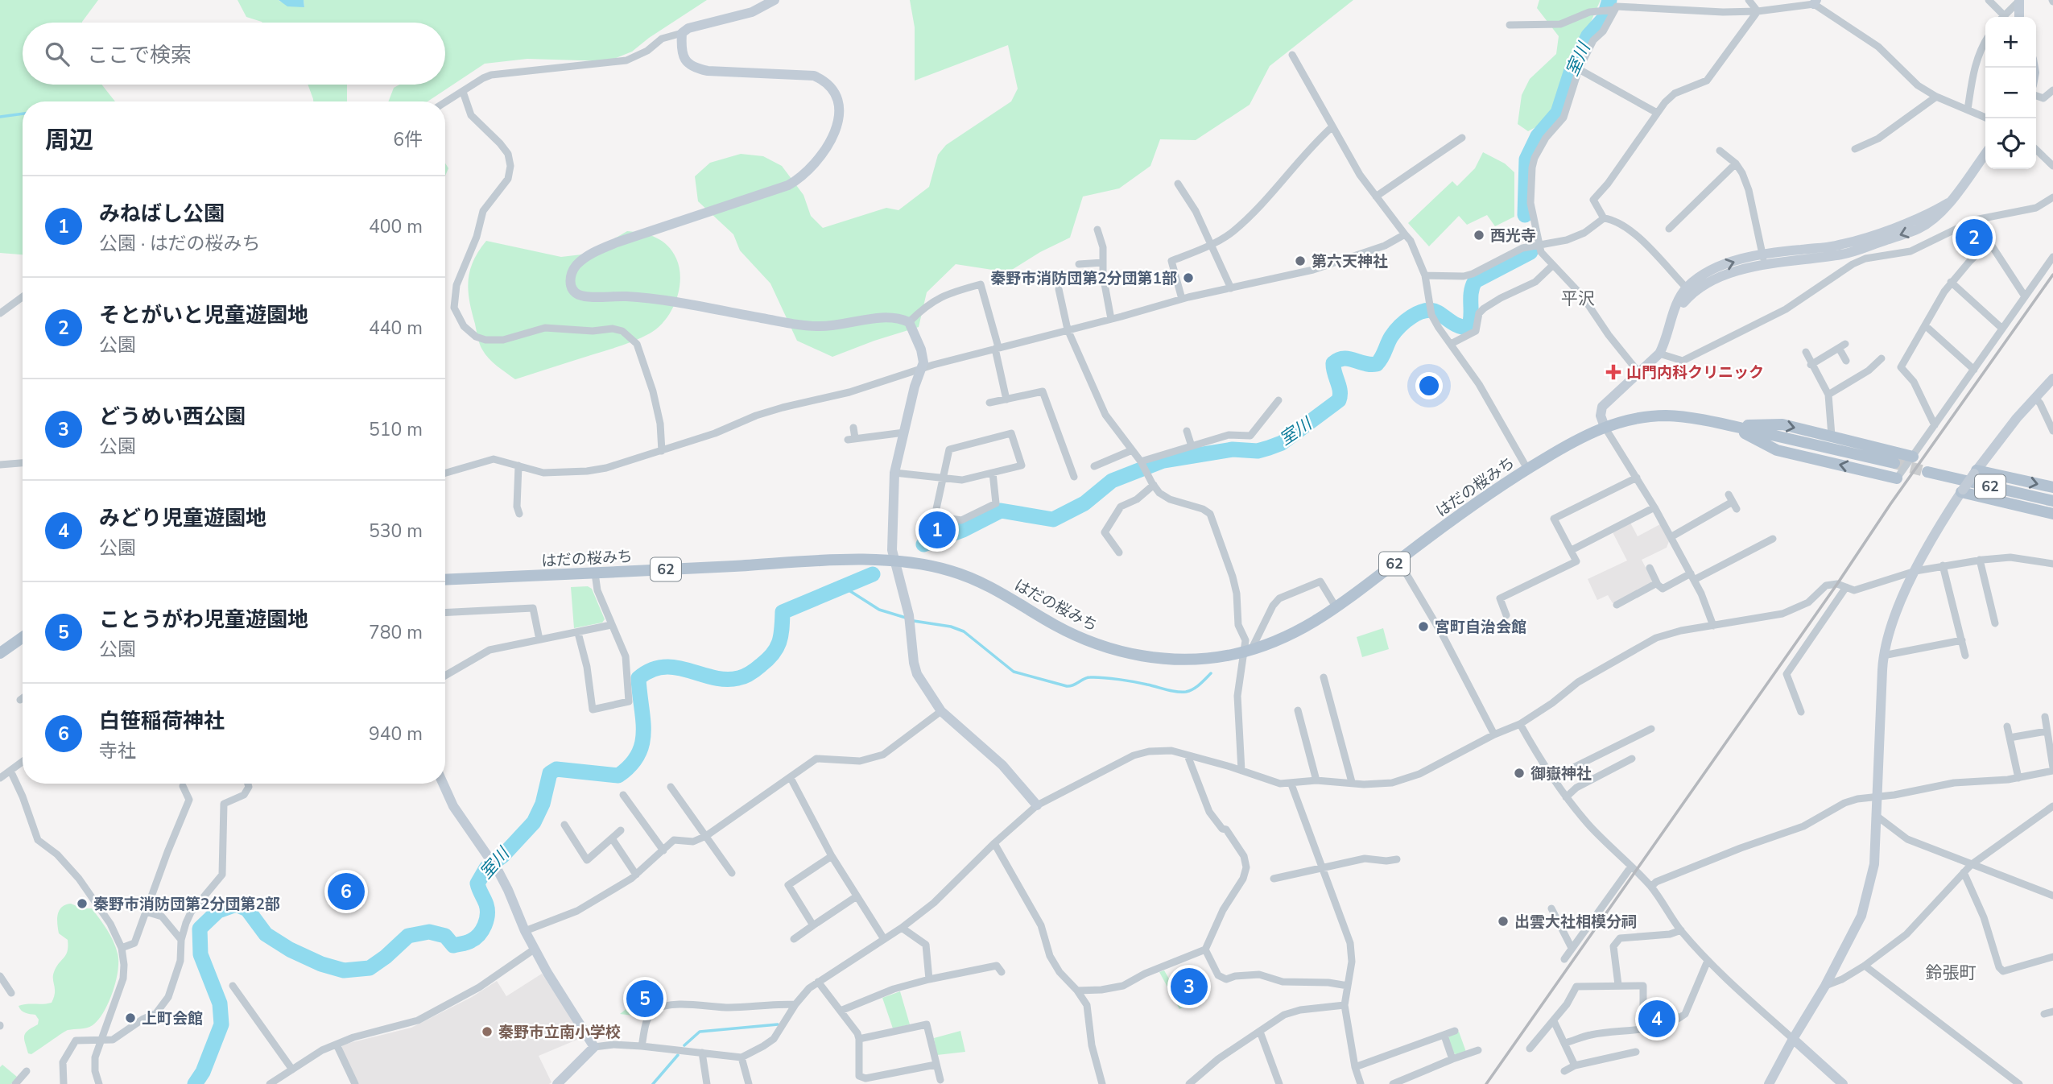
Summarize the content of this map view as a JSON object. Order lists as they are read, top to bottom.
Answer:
{
  "streets": {
    "main road": ["はだの桜みち", "62"]
  },
  "districts": ["平沢", "鈴張町"],
  "water": ["室川"],
  "places": {
    "other": [
      "西光寺",
      "第六天神社",
      "秦野市消防団第2分団第1部",
      "宮町自治会館",
      "御嶽神社",
      "秦野市消防団第2分団第2部",
      "出雲大社相模分祠",
      "上町会館",
      "秦野市立南小学校"
    ],
    "health": ["山門内科クリニック"]
  },
  "page": {
    "map_buttons": ["+", "−"],
    "search": "ここで検索",
    "heading": ["周辺", "6件"],
    "list": [
      {
        "mark": "1",
        "name": "みねばし公園",
        "note": "公園 · はだの桜みち",
        "value": "400 m"
      },
      {
        "mark": "2",
        "name": "そとがいと児童遊園地",
        "note": "公園",
        "value": "440 m"
      },
      {
        "mark": "3",
        "name": "どうめい西公園",
        "note": "公園",
        "value": "510 m"
      },
      {
        "mark": "4",
        "name": "みどり児童遊園地",
        "note": "公園",
        "value": "530 m"
      },
      {
        "mark": "5",
        "name": "ことうがわ児童遊園地",
        "note": "公園",
        "value": "780 m"
      },
      {
        "mark": "6",
        "name": "白笹稲荷神社",
        "note": "寺社",
        "value": "940 m"
      }
    ],
    "pins": [
      "2",
      "1",
      "6",
      "3",
      "5",
      "4"
    ]
  }
}
